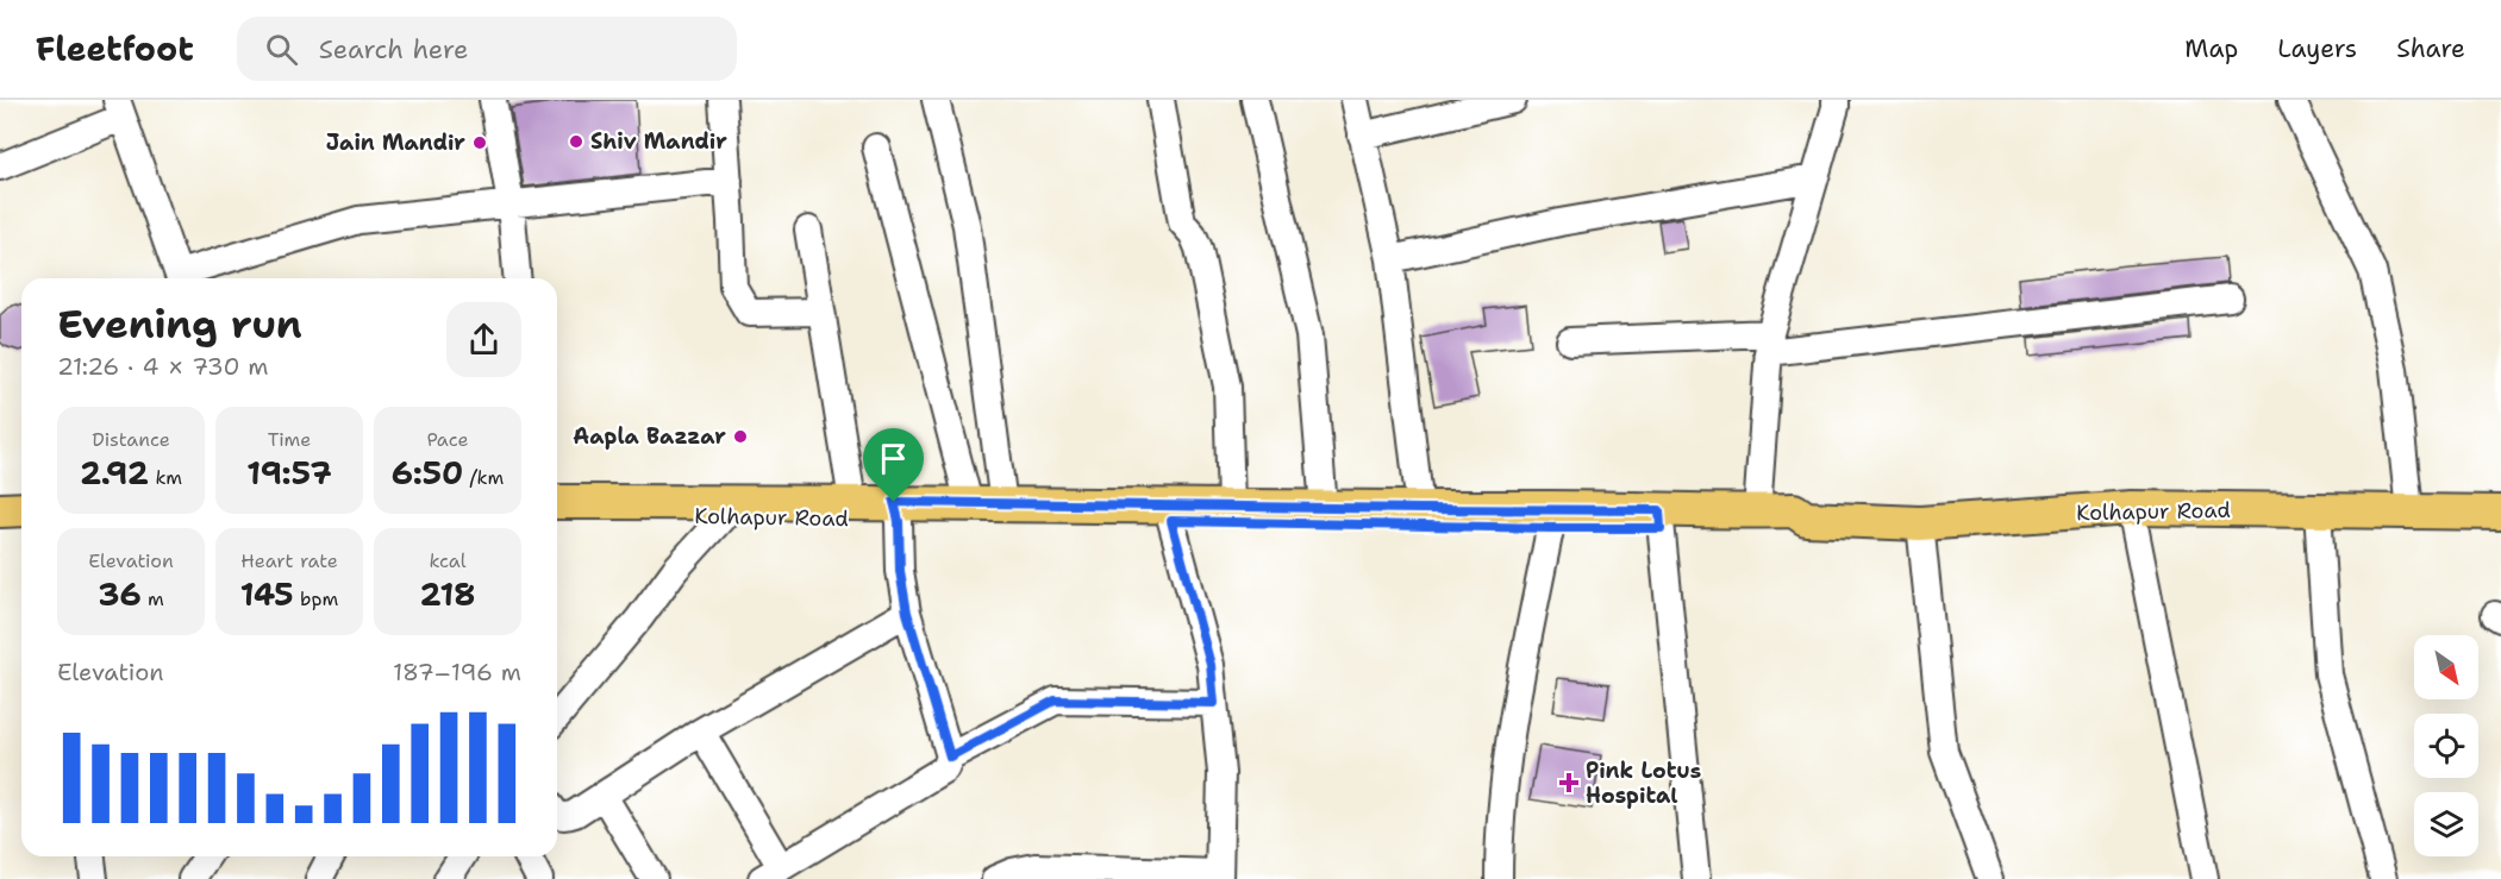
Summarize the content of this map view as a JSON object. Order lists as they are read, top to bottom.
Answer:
{
  "streets": {
    "main road": ["Kolhapur Road"]
  },
  "places": {
    "other": ["Shiv Mandir", "Jain Mandir", "Aapla Bazzar"],
    "health": ["Pink Lotus Hospital"]
  },
  "north": "bottom right",
  "page": {
    "header": "Fleetfoot",
    "search": "Search here",
    "nav": ["Map", "Layers", "Share"],
    "heading": ["Evening run", "21:26 · 4 × 730 m"],
    "stats": [
      ["Distance", "2.92 km"],
      ["Time", "19:57"],
      ["Pace", "6:50 /km"],
      ["Elevation", "36 m"],
      ["Heart rate", "145 bpm"],
      ["kcal", "218"]
    ],
    "chart": ["Elevation", "187–196 m"]
  }
}
